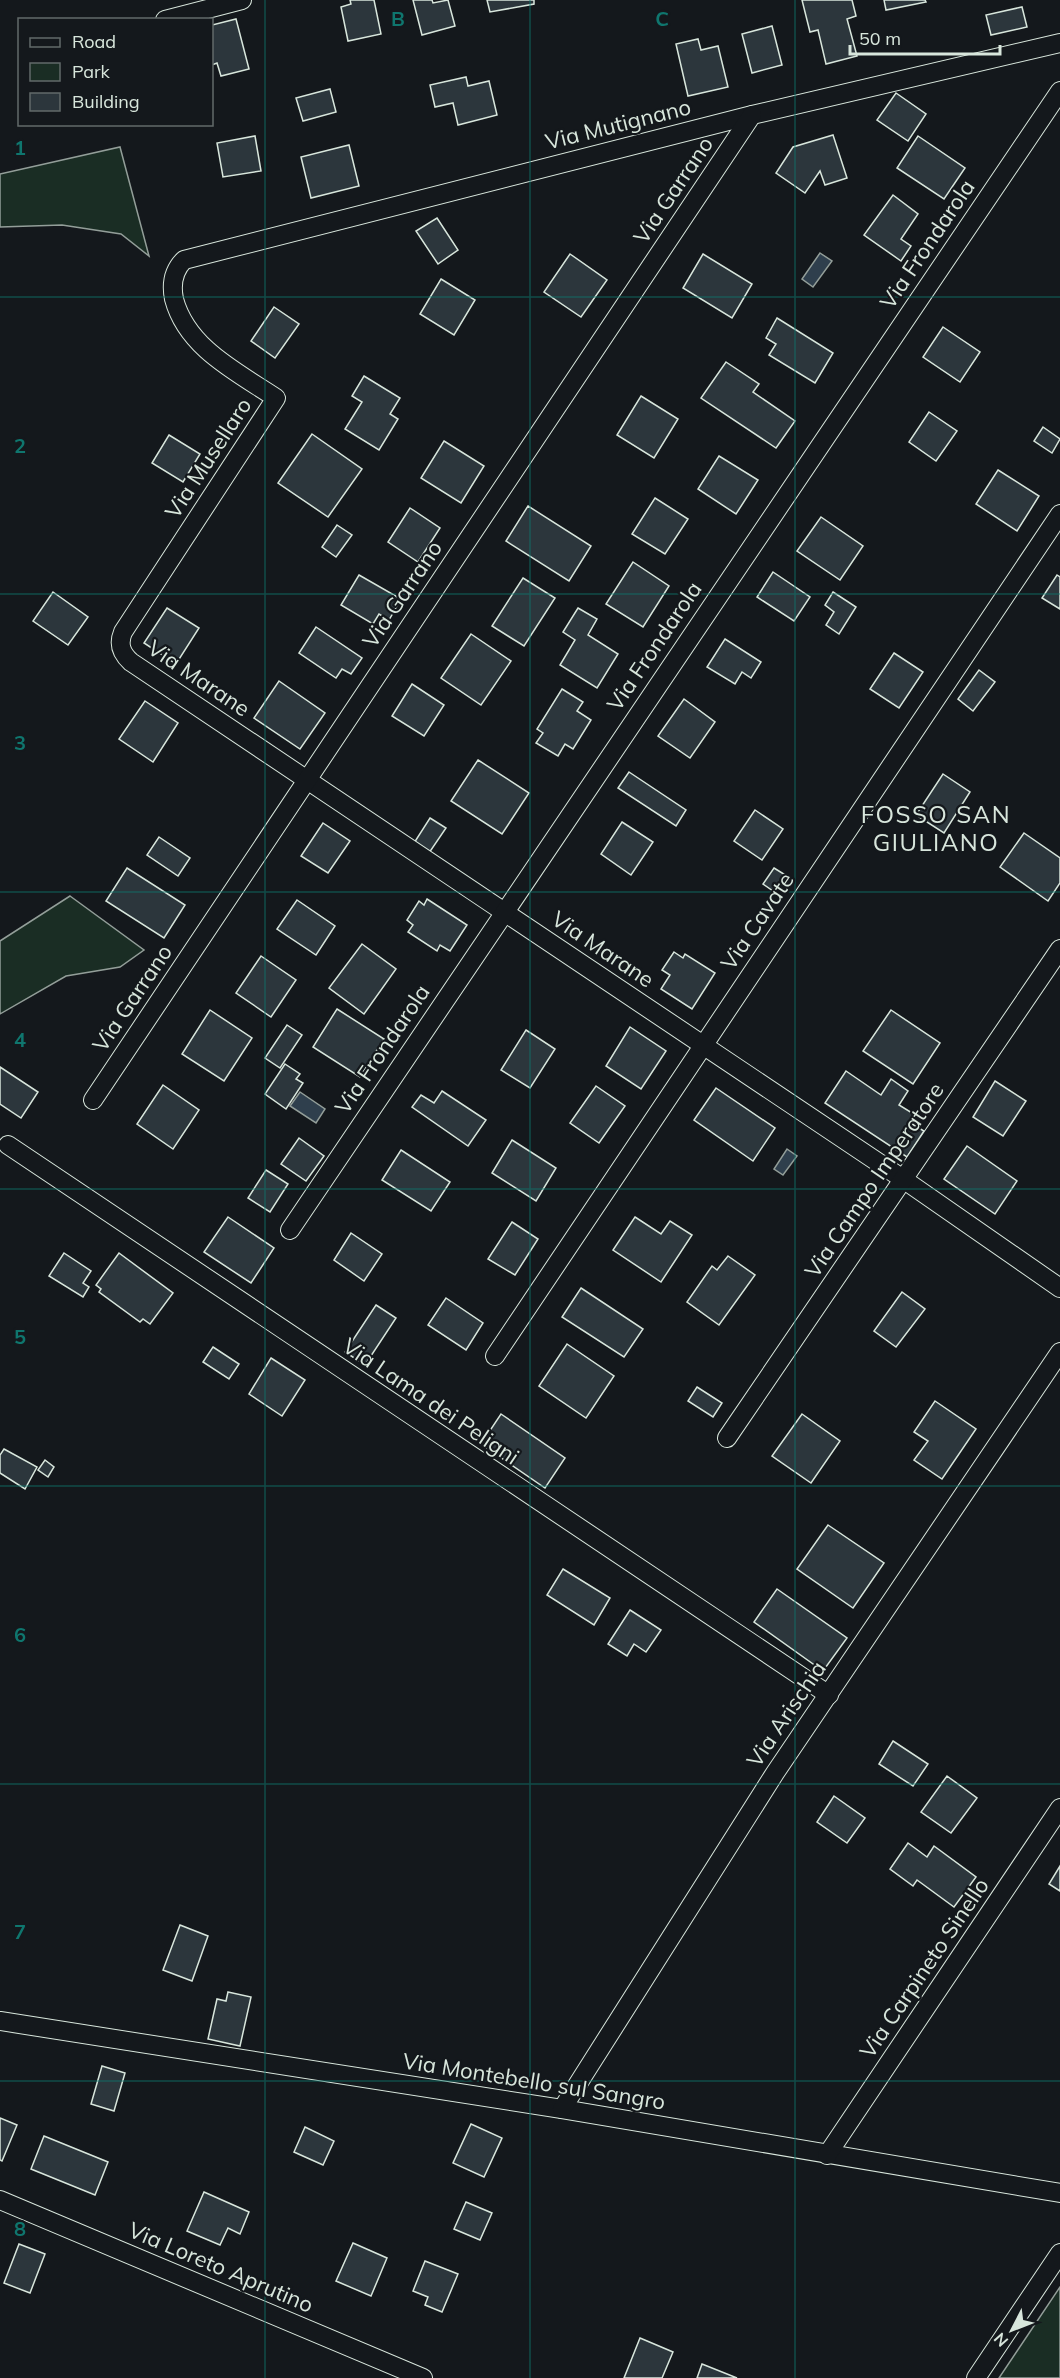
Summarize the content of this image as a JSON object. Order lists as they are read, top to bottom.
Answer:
{
  "streets": {
    "street": [
      "Via Mutignano",
      "Via Garrano",
      "Via Frondarola",
      "Via Musellaro",
      "Via Marane",
      "Via Cavate",
      "Via Campo Imperatore",
      "Via Lama dei Peligni",
      "Via Arischia",
      "Via Carpineto Sinello",
      "Via Montebello sul Sangro",
      "Via Loreto Aprutino"
    ]
  },
  "crossings": [
    ["Via Mutignano", "Via Garrano"],
    ["Via Mutignano", "Via Musellaro"],
    ["Via Garrano", "Via Marane"],
    ["Via Frondarola", "Via Marane"],
    ["Via Musellaro", "Via Marane"],
    ["Via Marane", "Via Cavate"],
    ["Via Marane", "Via Campo Imperatore"],
    ["Via Lama dei Peligni", "Via Arischia"],
    ["Via Arischia", "Via Montebello sul Sangro"],
    ["Via Carpineto Sinello", "Via Montebello sul Sangro"]
  ],
  "districts": ["FOSSO SAN GIULIANO"],
  "legend": ["Road", "Park", "Building"],
  "scale_bar": "50 m",
  "north": "bottom left",
  "grid": {
    "columns": ["B", "C"],
    "rows": [
      "1",
      "2",
      "3",
      "4",
      "5",
      "6",
      "7",
      "8"
    ]
  }
}
